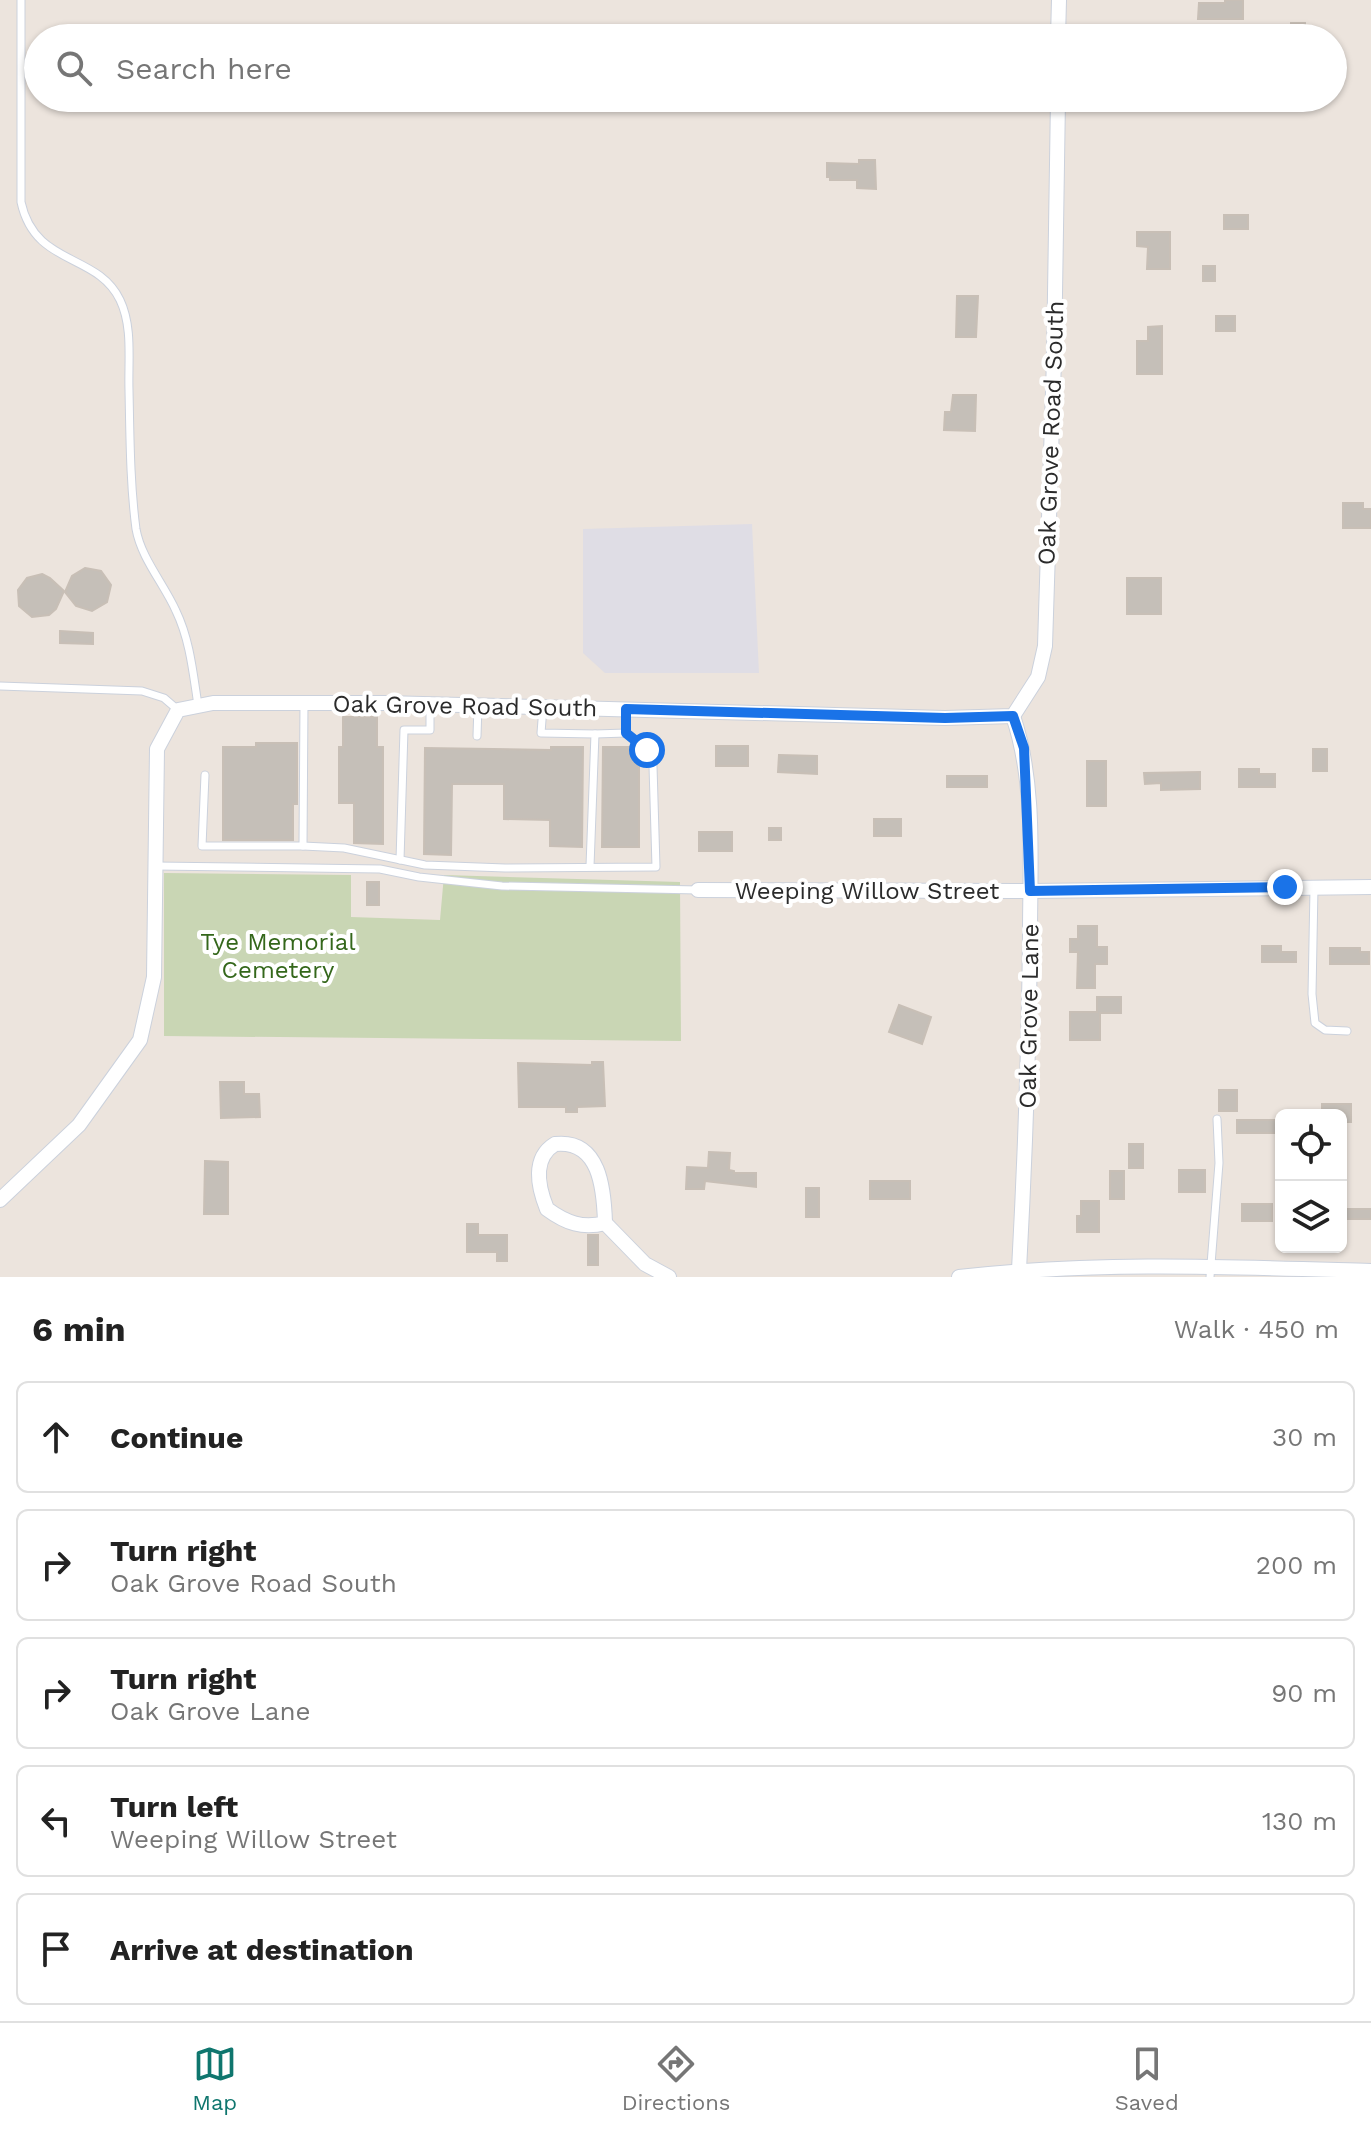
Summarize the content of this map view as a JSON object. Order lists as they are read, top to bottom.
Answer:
{
  "streets": {
    "street": ["Oak Grove Road South", "Weeping Willow Street", "Oak Grove Lane"]
  },
  "crossings": [
    ["Oak Grove Road South", "Oak Grove Lane"],
    ["Weeping Willow Street", "Oak Grove Lane"]
  ],
  "parks": ["Tye Memorial Cemetery"],
  "page": {
    "search": "Search here",
    "heading": ["6 min", "Walk · 450 m"],
    "list": [
      ["Continue", "30 m"],
      ["Turn right", "Oak Grove Road South", "200 m"],
      ["Turn right", "Oak Grove Lane", "90 m"],
      ["Turn left", "Weeping Willow Street", "130 m"],
      "Arrive at destination"
    ],
    "nav": ["Map", "Directions", "Saved"]
  }
}
